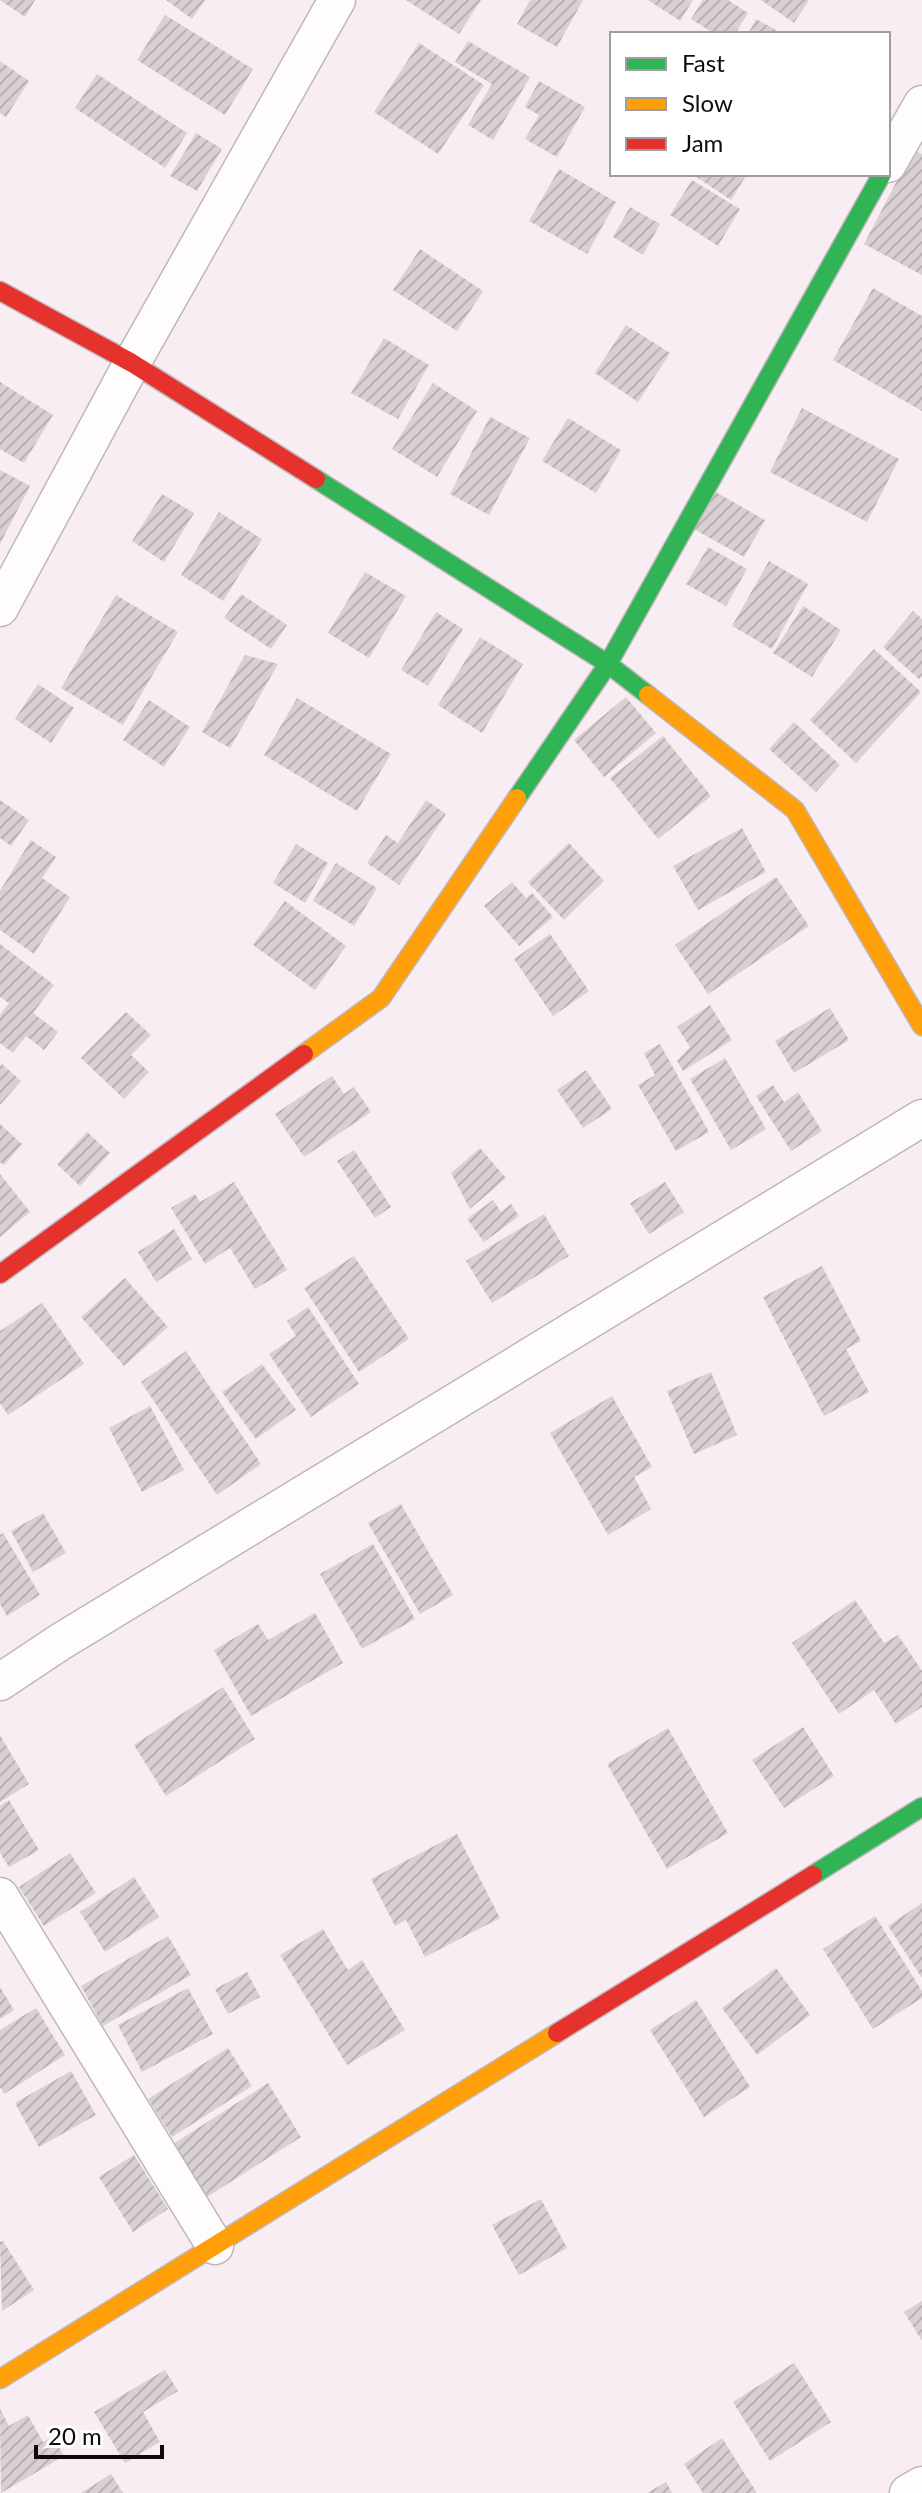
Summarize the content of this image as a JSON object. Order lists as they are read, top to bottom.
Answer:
{
  "legend": ["Fast", "Slow", "Jam"],
  "scale_bar": "20 m"
}
